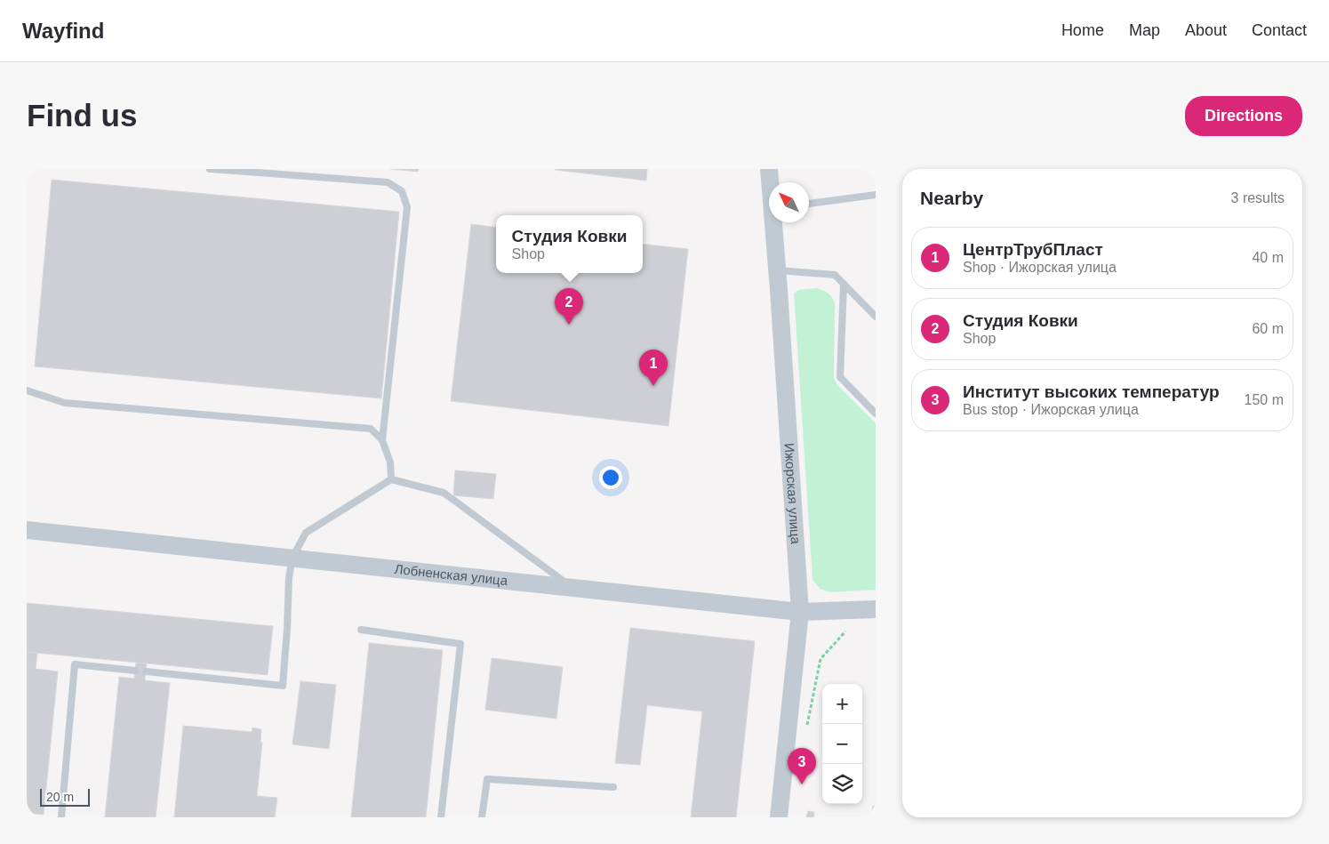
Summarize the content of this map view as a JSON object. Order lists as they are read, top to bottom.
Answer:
{
  "streets": {
    "street": ["Ижорская улица", "Лобненская улица"]
  },
  "crossings": [
    ["Ижорская улица", "Лобненская улица"]
  ],
  "scale_bar": "20 m",
  "north": "top left",
  "page": {
    "header": "Wayfind",
    "nav": [
      "Home",
      "Map",
      "About",
      "Contact"
    ],
    "buttons": "Directions",
    "title": "Find us",
    "heading": ["Nearby", "3 results"],
    "popup": ["Студия Ковки", "Shop"],
    "list": [
      {
        "mark": "1",
        "name": "ЦентрТрубПласт",
        "note": "Shop · Ижорская улица",
        "value": "40 m"
      },
      {
        "mark": "2",
        "name": "Студия Ковки",
        "note": "Shop",
        "value": "60 m"
      },
      {
        "mark": "3",
        "name": "Институт высоких температур",
        "note": "Bus stop · Ижорская улица",
        "value": "150 m"
      }
    ],
    "pins": ["2", "1", "3"],
    "map_buttons": ["+", "−"],
    "scale": "20 m"
  }
}
